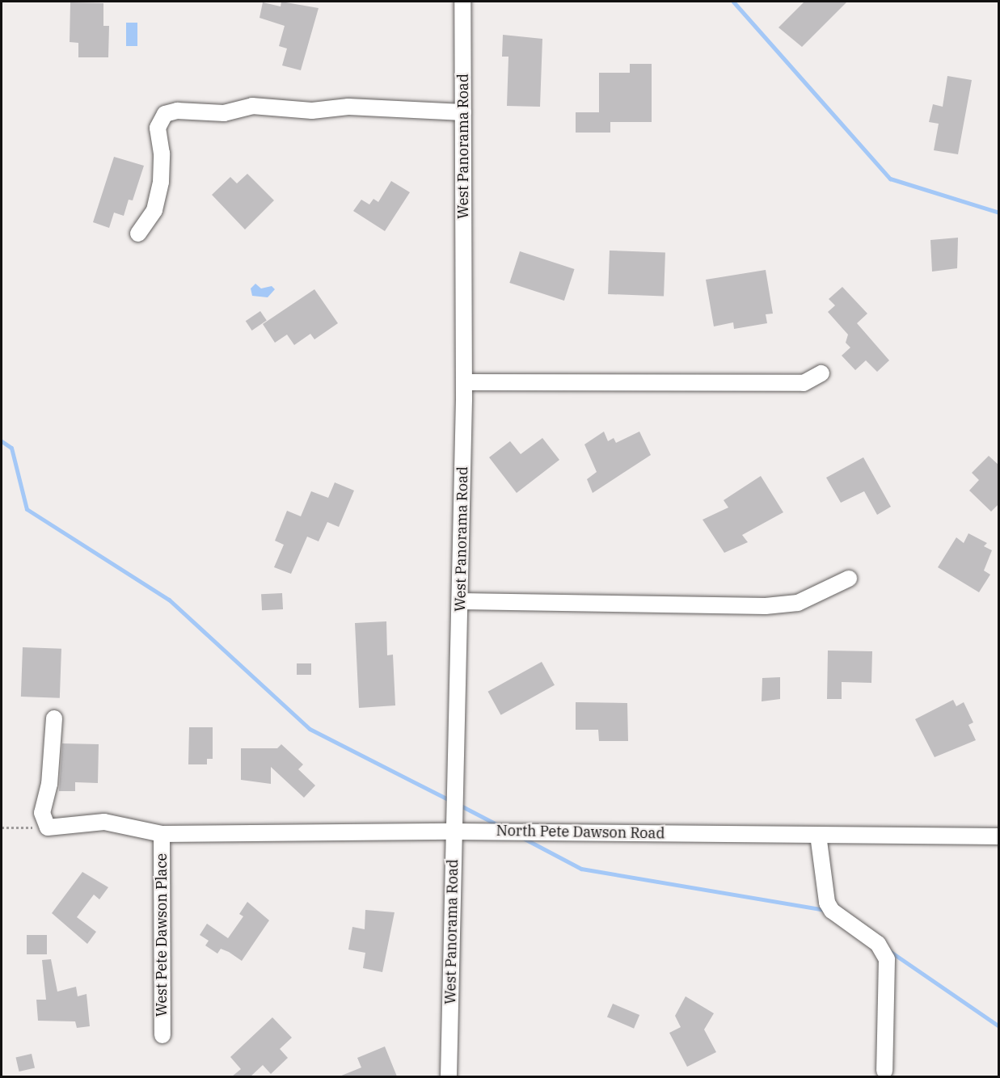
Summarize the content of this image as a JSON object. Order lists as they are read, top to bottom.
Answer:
{
  "streets": {
    "street": ["West Panorama Road", "North Pete Dawson Road", "West Pete Dawson Place"]
  },
  "crossings": [
    ["West Panorama Road", "North Pete Dawson Road"],
    ["North Pete Dawson Road", "West Pete Dawson Place"]
  ]
}
